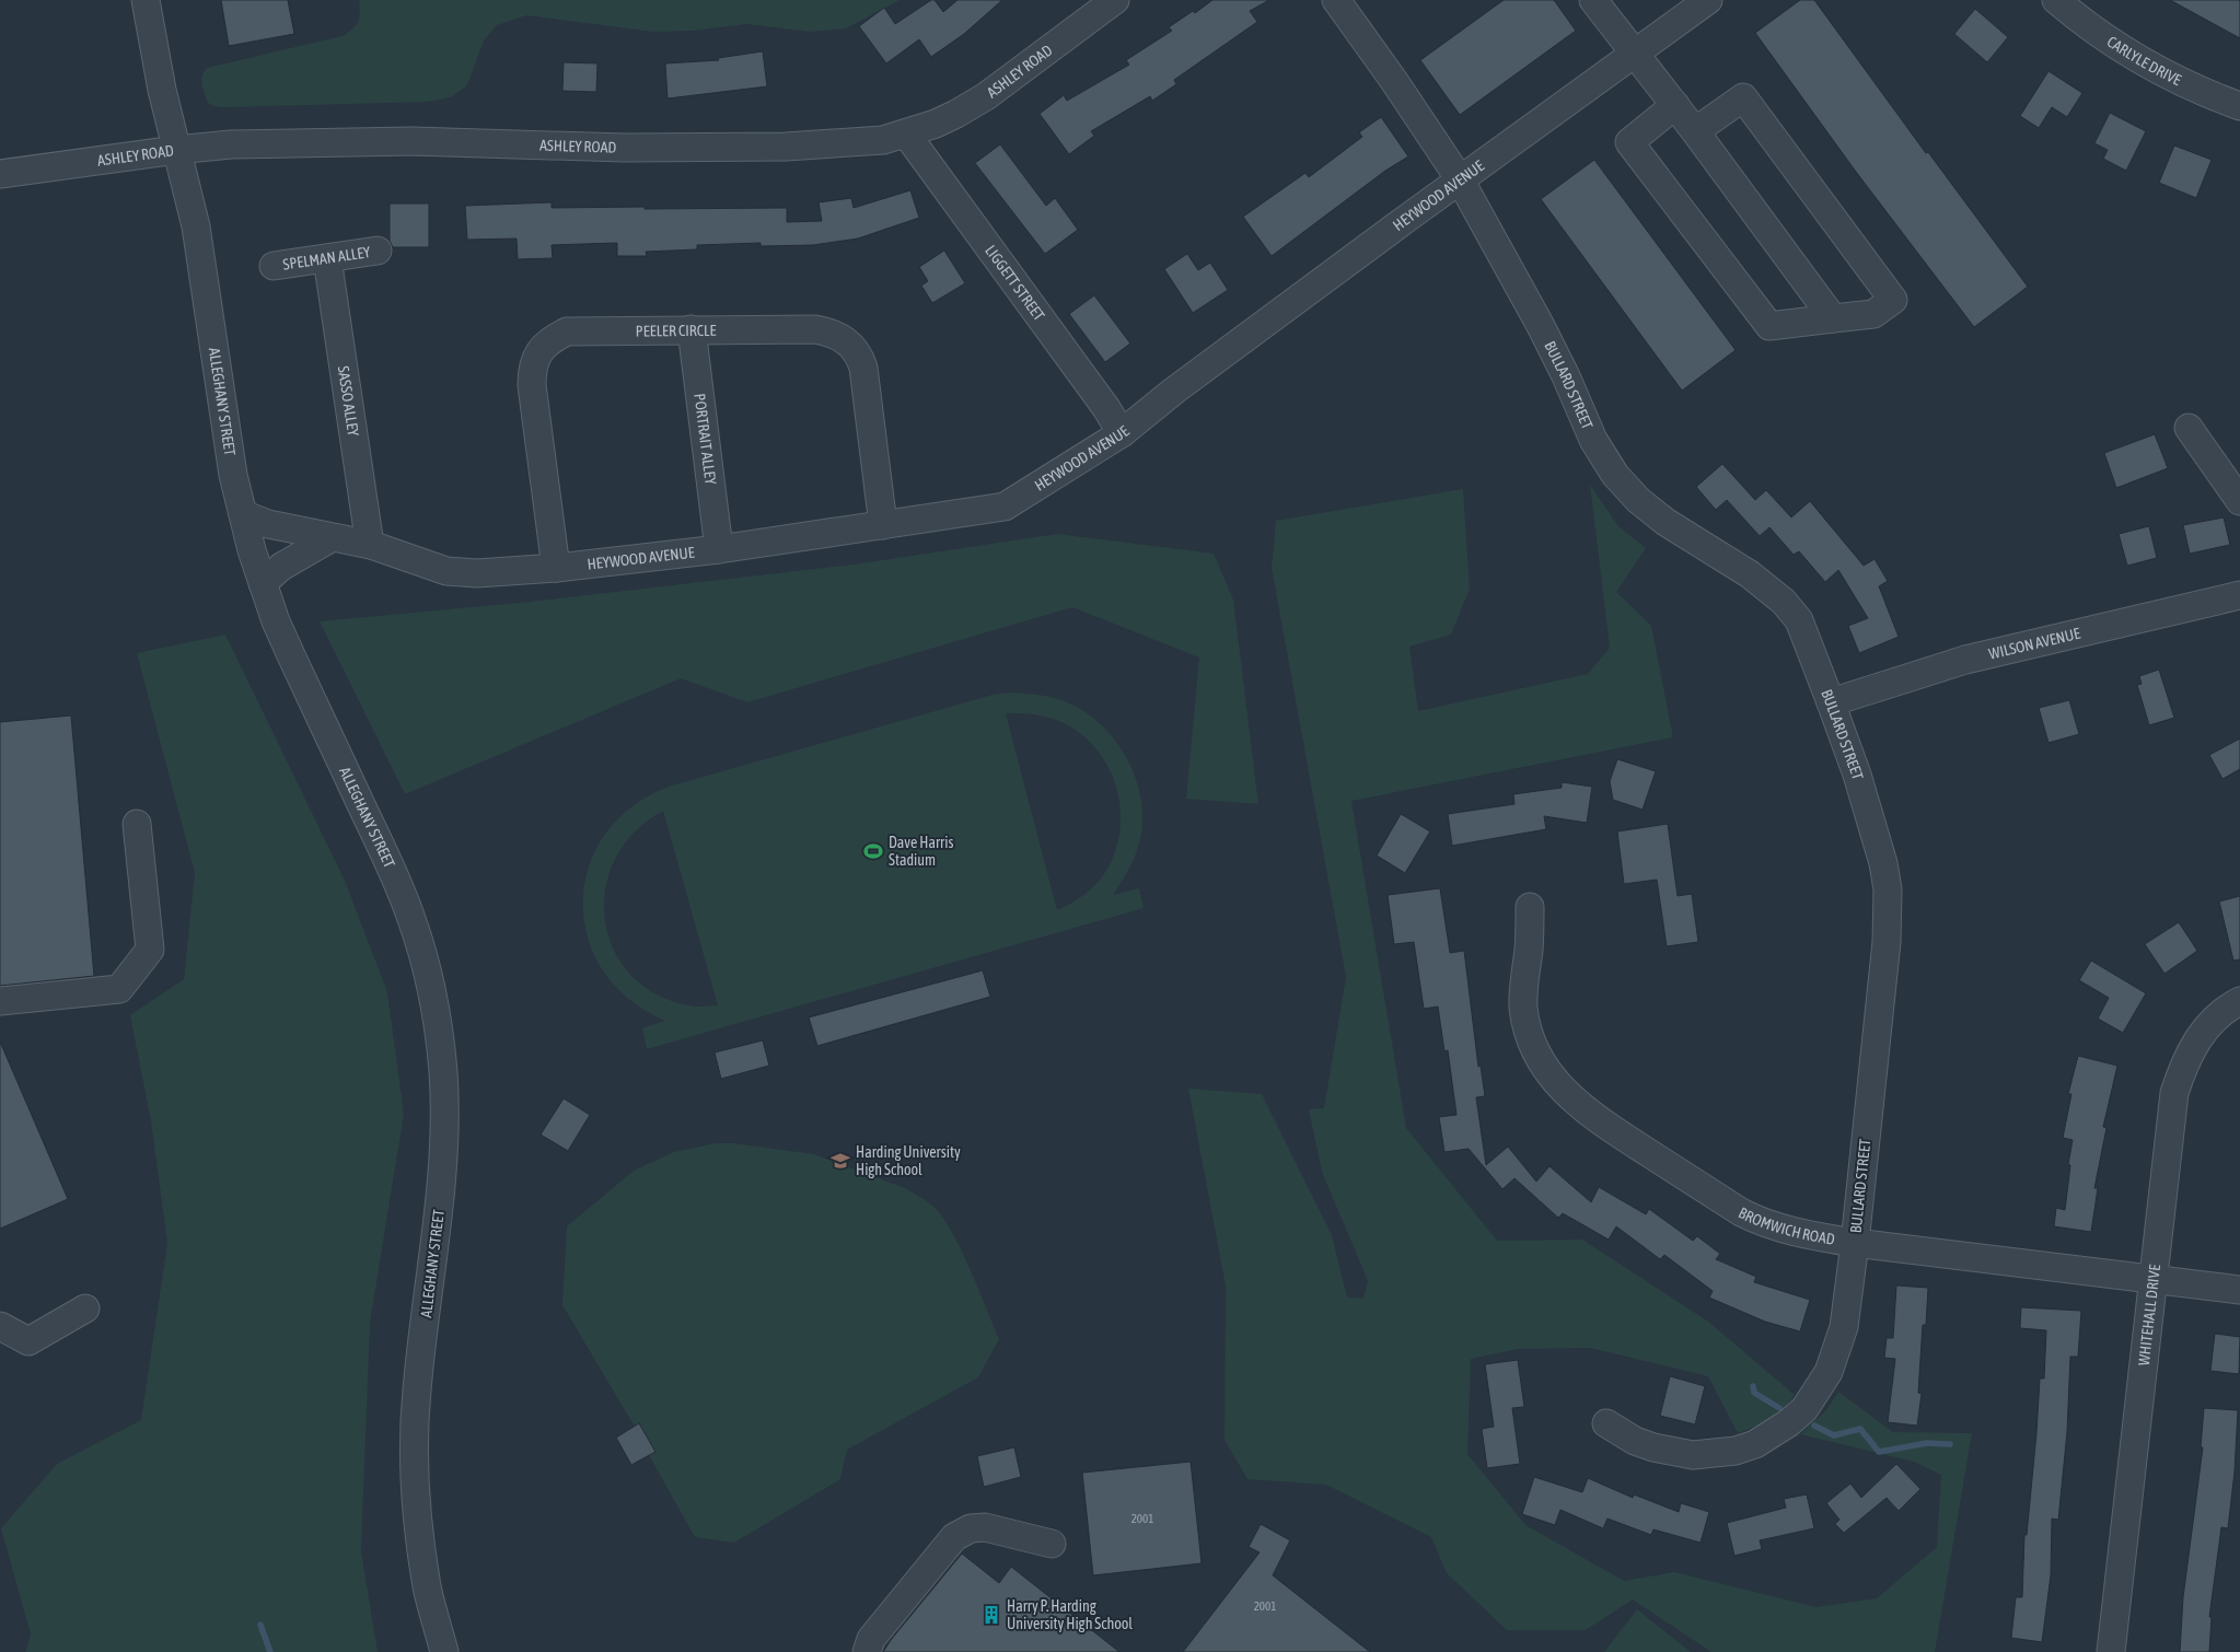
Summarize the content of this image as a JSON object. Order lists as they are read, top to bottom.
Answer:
{
  "streets": {
    "street": [
      "CARLYLE DRIVE",
      "ASHLEY ROAD",
      "HEYWOOD AVENUE",
      "SPELMAN ALLEY",
      "LIGGETT STREET",
      "PEELER CIRCLE",
      "BULLARD STREET",
      "ALLEGHANY STREET",
      "SASSO ALLEY",
      "PORTRAIT ALLEY",
      "WILSON AVENUE",
      "BROMWICH ROAD",
      "WHITEHALL DRIVE"
    ]
  },
  "crossings": [
    ["ASHLEY ROAD", "LIGGETT STREET"],
    ["ASHLEY ROAD", "ALLEGHANY STREET"],
    ["HEYWOOD AVENUE", "LIGGETT STREET"],
    ["HEYWOOD AVENUE", "PEELER CIRCLE"],
    ["HEYWOOD AVENUE", "BULLARD STREET"],
    ["HEYWOOD AVENUE", "ALLEGHANY STREET"],
    ["HEYWOOD AVENUE", "SASSO ALLEY"],
    ["HEYWOOD AVENUE", "PORTRAIT ALLEY"],
    ["SPELMAN ALLEY", "SASSO ALLEY"],
    ["PEELER CIRCLE", "PORTRAIT ALLEY"],
    ["BULLARD STREET", "WILSON AVENUE"],
    ["BULLARD STREET", "BROMWICH ROAD"],
    ["BROMWICH ROAD", "WHITEHALL DRIVE"]
  ],
  "places": {
    "sports": ["Dave Harris Stadium"],
    "school or university": ["Harding University High School"],
    "building": ["Harry P. Harding University High School"]
  },
  "house_numbers": ["2001", "2001"]
}
